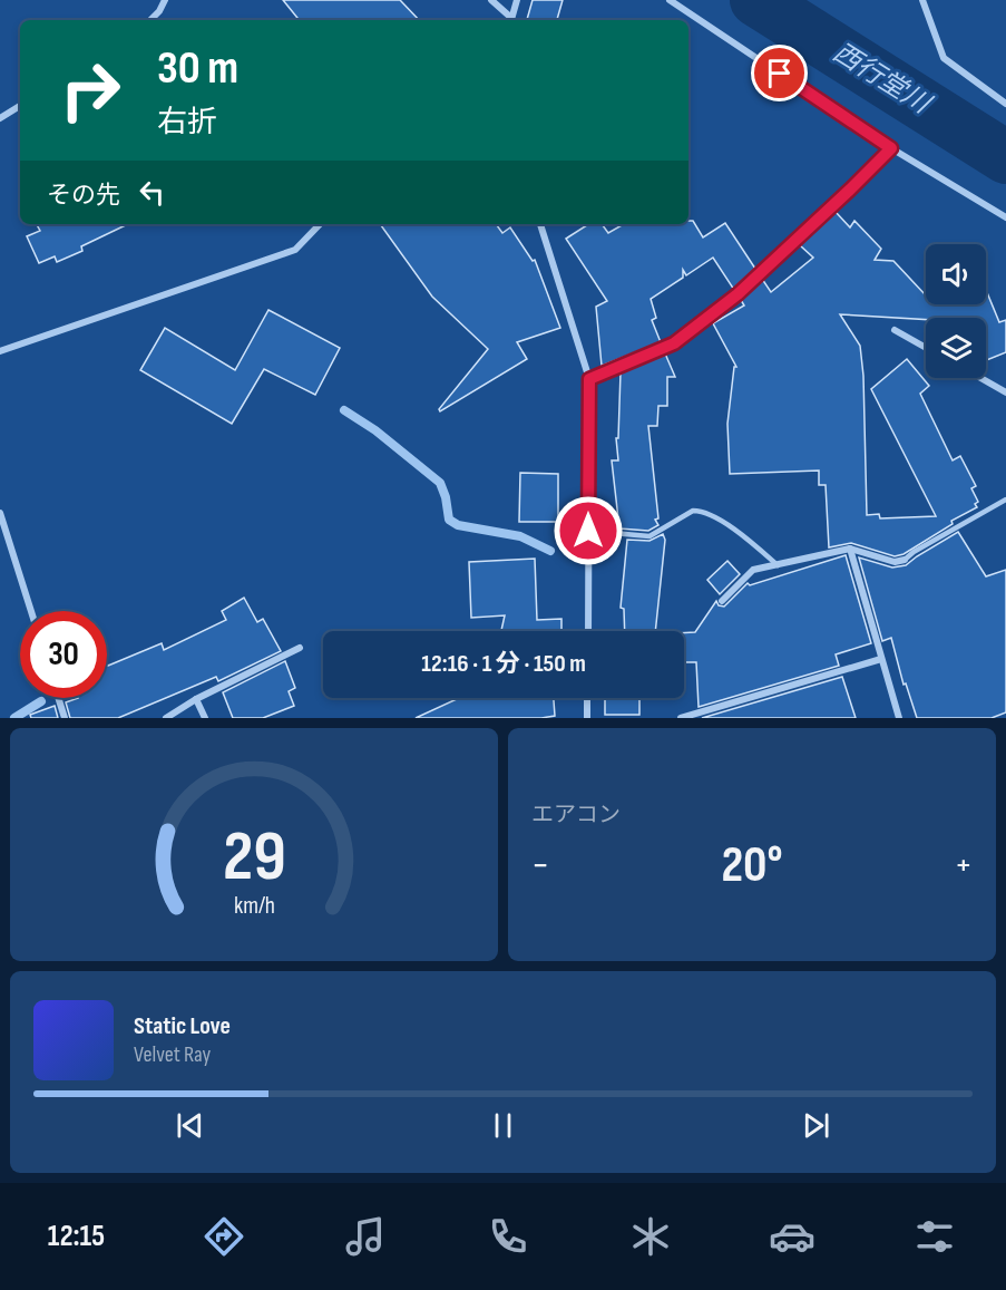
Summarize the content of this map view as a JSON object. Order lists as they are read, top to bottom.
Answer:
{
  "water": ["西行堂川"],
  "page": {
    "turn": ["30 m", "右折"],
    "then": "その先",
    "limit": "30",
    "trip": "12:16 · 1 分 · 150 m",
    "tile": "エアコン",
    "heat": ["−", "20°", "+"],
    "song": ["Static Love", "Velvet Ray"],
    "tabs": "12:15",
    "gauge": ["29", "km/h"]
  }
}
